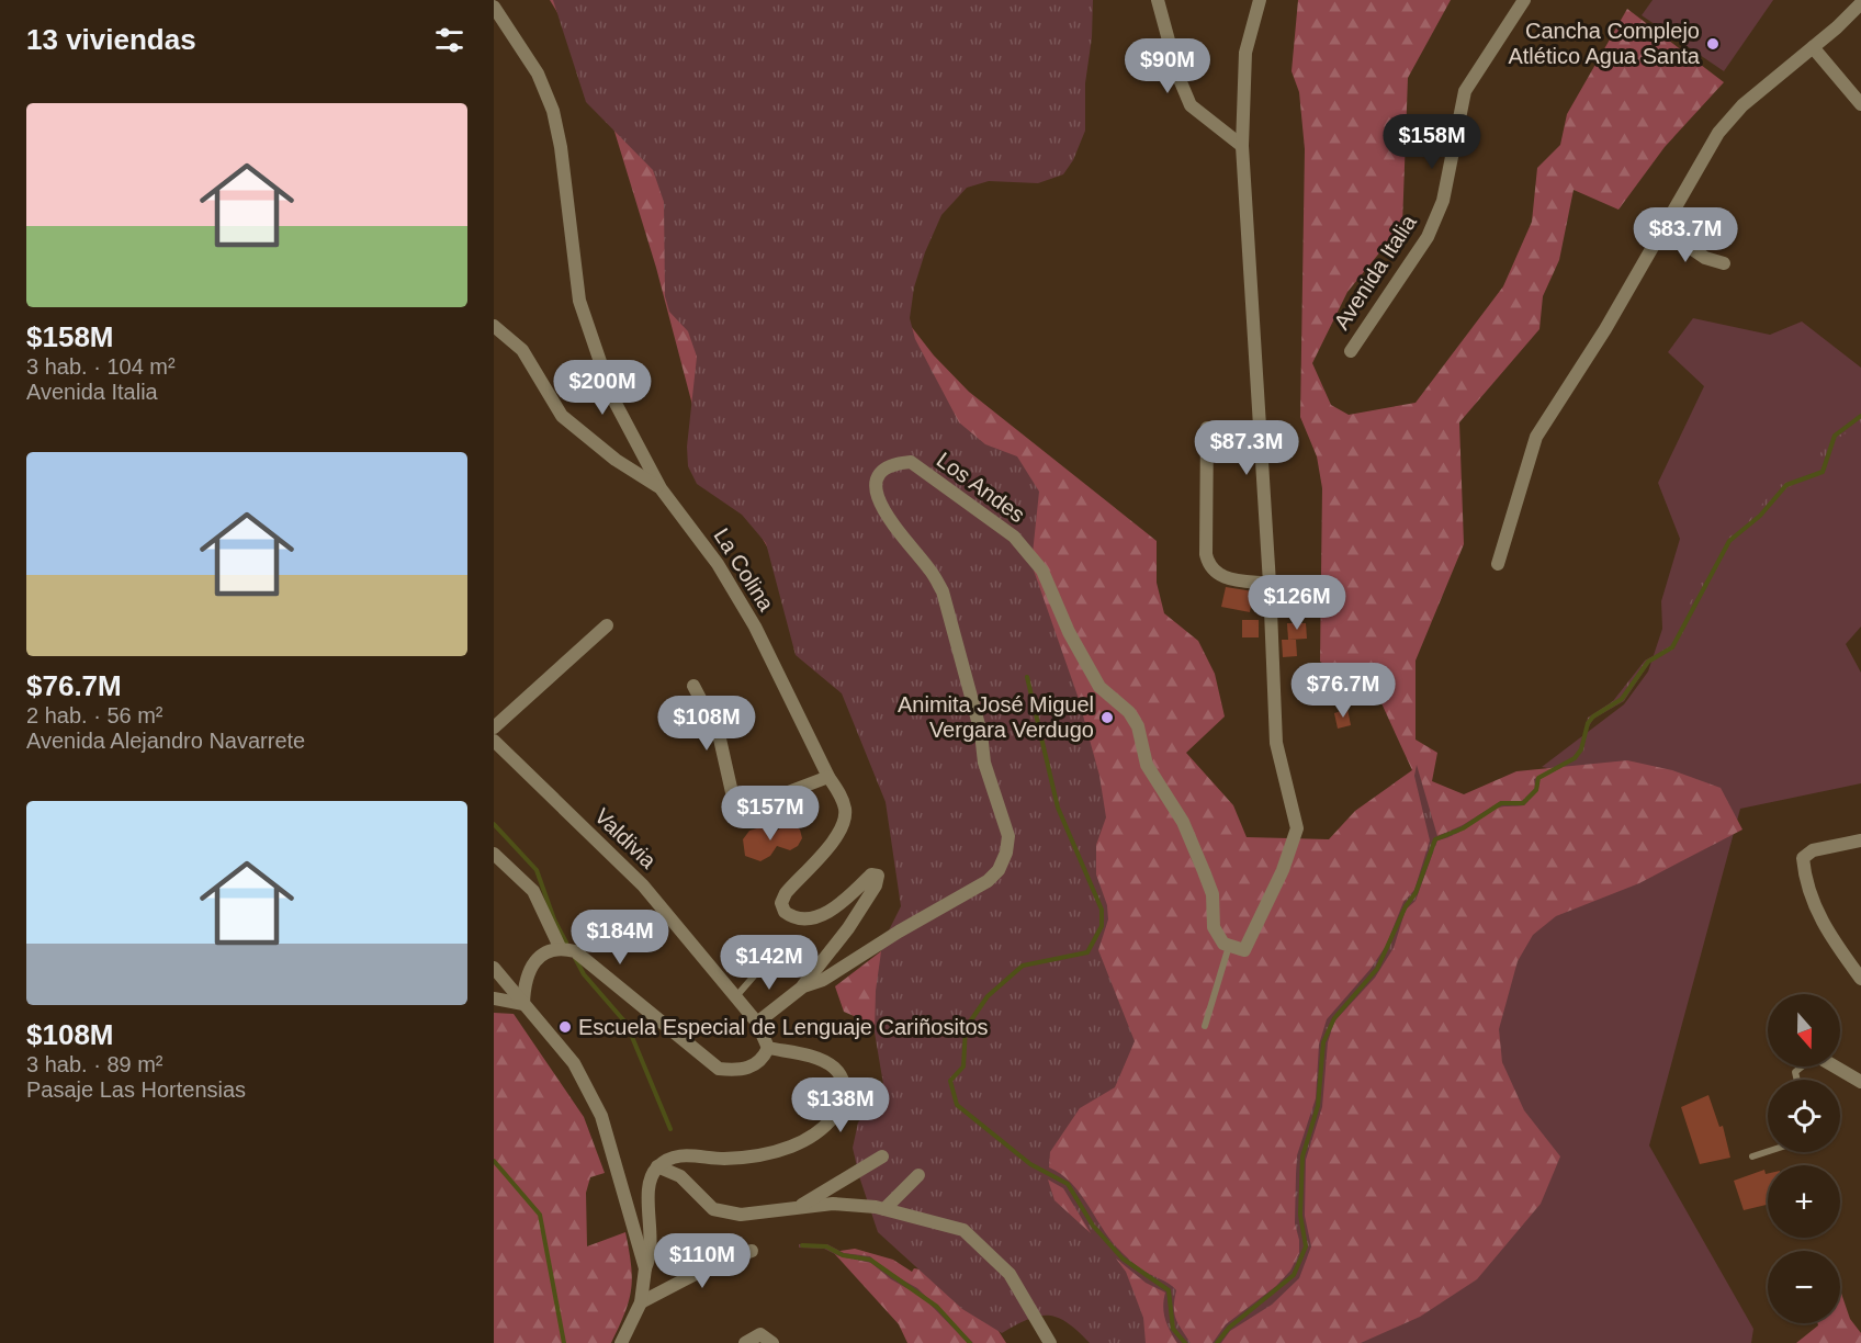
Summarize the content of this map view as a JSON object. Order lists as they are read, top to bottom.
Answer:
{
  "streets": {
    "street": [
      "Avenida Italia",
      "Los Andes",
      "La Colina",
      "Valdivia"
    ]
  },
  "crossings": [
    ["Los Andes", "La Colina"],
    ["Los Andes", "Valdivia"]
  ],
  "places": ["Cancha Complejo Atlético Agua Santa", "Animita José Miguel Vergara Verdugo", "Escuela Especial de Lenguaje Cariñositos"],
  "north": "bottom",
  "page": {
    "heading": "13 viviendas",
    "price": [
      "$90M",
      "$158M",
      "$83.7M",
      "$200M",
      "$87.3M",
      "$126M",
      "$76.7M",
      "$108M",
      "$157M",
      "$184M",
      "$142M",
      "$138M",
      "$110M"
    ],
    "list": [
      {
        "name": "$158M",
        "note": "3 hab. · 104 m² · Avenida Italia"
      },
      {
        "name": "$76.7M",
        "note": "2 hab. · 56 m² · Avenida Alejandro Navarrete"
      },
      {
        "name": "$108M",
        "note": "3 hab. · 89 m² · Pasaje Las Hortensias"
      }
    ],
    "map_buttons": ["+", "−"]
  }
}
